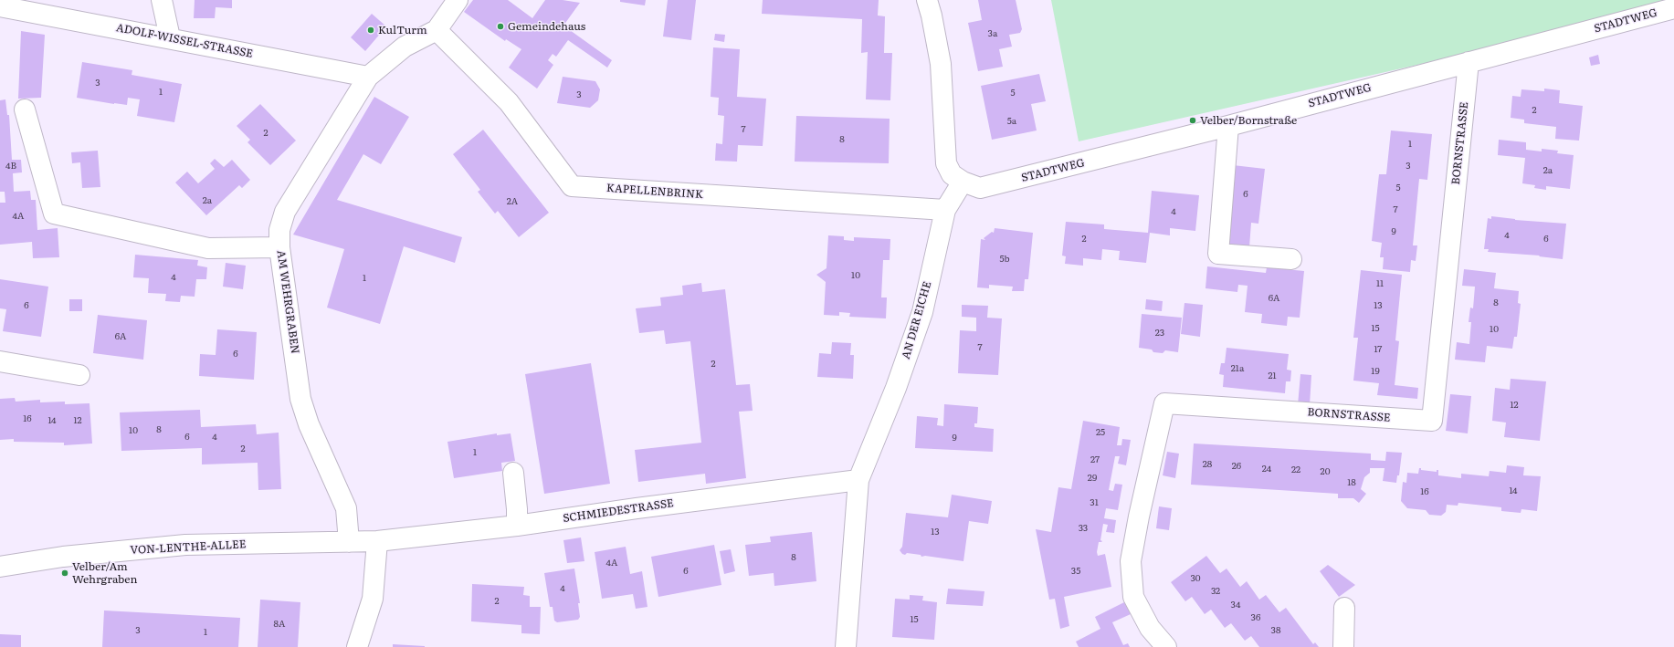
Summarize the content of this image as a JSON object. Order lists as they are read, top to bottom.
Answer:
{
  "streets": {
    "street": [
      "STADTWEG",
      "ADOLF-WISSEL-STRASSE",
      "BORNSTRASSE",
      "KAPELLENBRINK",
      "AM WEHRGRABEN",
      "AN DER EICHE",
      "SCHMIEDESTRASSE",
      "VON-LENTHE-ALLEE"
    ]
  },
  "crossings": [
    ["STADTWEG", "BORNSTRASSE"],
    ["STADTWEG", "AN DER EICHE"],
    ["ADOLF-WISSEL-STRASSE", "AM WEHRGRABEN"],
    ["KAPELLENBRINK", "AM WEHRGRABEN"],
    ["KAPELLENBRINK", "AN DER EICHE"],
    ["AM WEHRGRABEN", "VON-LENTHE-ALLEE"],
    ["AN DER EICHE", "SCHMIEDESTRASSE"],
    ["SCHMIEDESTRASSE", "VON-LENTHE-ALLEE"]
  ],
  "places": [
    "Gemeindehaus",
    "KulTurm",
    "Velber/Bornstraße",
    "Velber/Am Wehrgraben"
  ],
  "house_numbers": [
    "3a",
    "3",
    "1",
    "5",
    "3",
    "2",
    "5a",
    "7",
    "2",
    "8",
    "1",
    "4B",
    "3",
    "2a",
    "5",
    "6",
    "2a",
    "2A",
    "7",
    "4",
    "4A",
    "9",
    "4",
    "2",
    "6",
    "5b",
    "10",
    "4",
    "1",
    "11",
    "6A",
    "8",
    "6",
    "13",
    "15",
    "10",
    "23",
    "6A",
    "7",
    "17",
    "6",
    "2",
    "21a",
    "19",
    "21",
    "12",
    "16",
    "14",
    "12",
    "8",
    "10",
    "25",
    "6",
    "4",
    "9",
    "2",
    "1",
    "27",
    "28",
    "26",
    "24",
    "22",
    "20",
    "29",
    "18",
    "14",
    "16",
    "31",
    "33",
    "13",
    "8",
    "4A",
    "6",
    "35",
    "30",
    "4",
    "32",
    "2",
    "34",
    "36",
    "15",
    "8A",
    "3",
    "38",
    "1"
  ]
}
